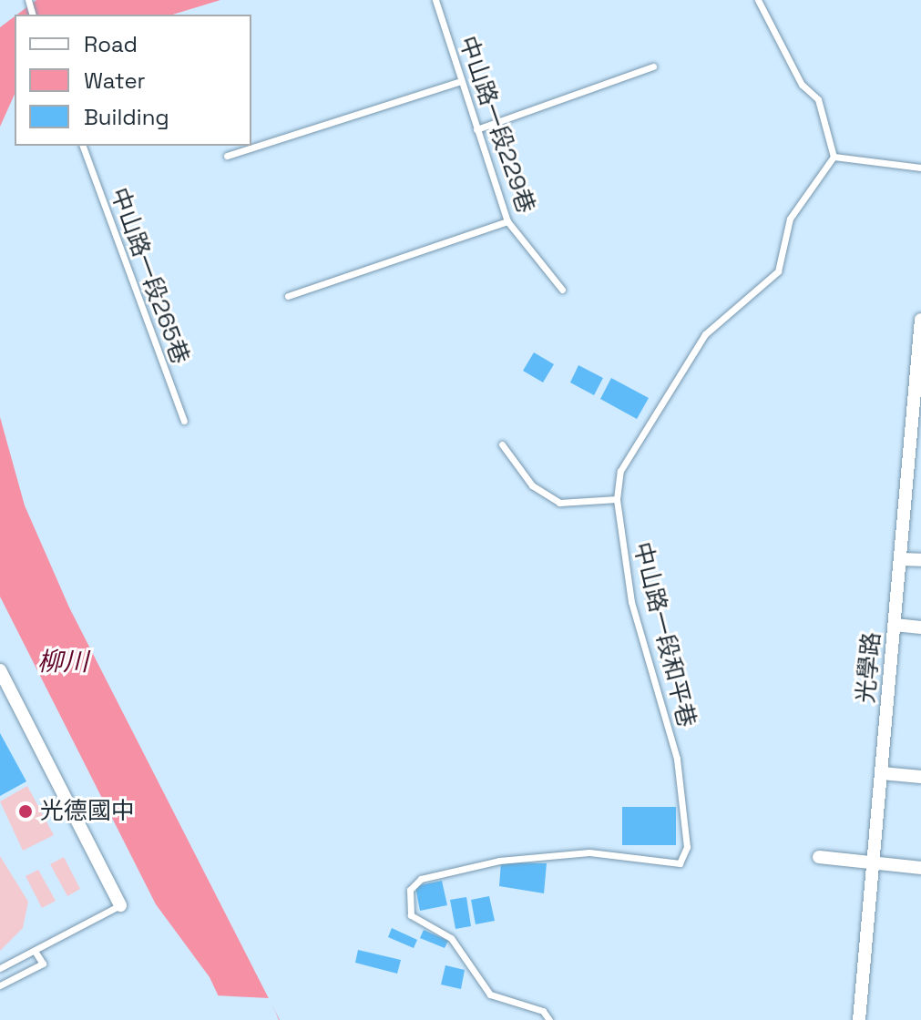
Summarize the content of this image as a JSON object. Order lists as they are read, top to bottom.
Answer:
{
  "streets": {
    "street": ["光學路"],
    "lane": ["中山路一段229巷", "中山路一段265巷", "中山路一段和平巷"]
  },
  "water": ["柳川"],
  "places": ["光德國中"],
  "legend": ["Road", "Water", "Building"]
}
